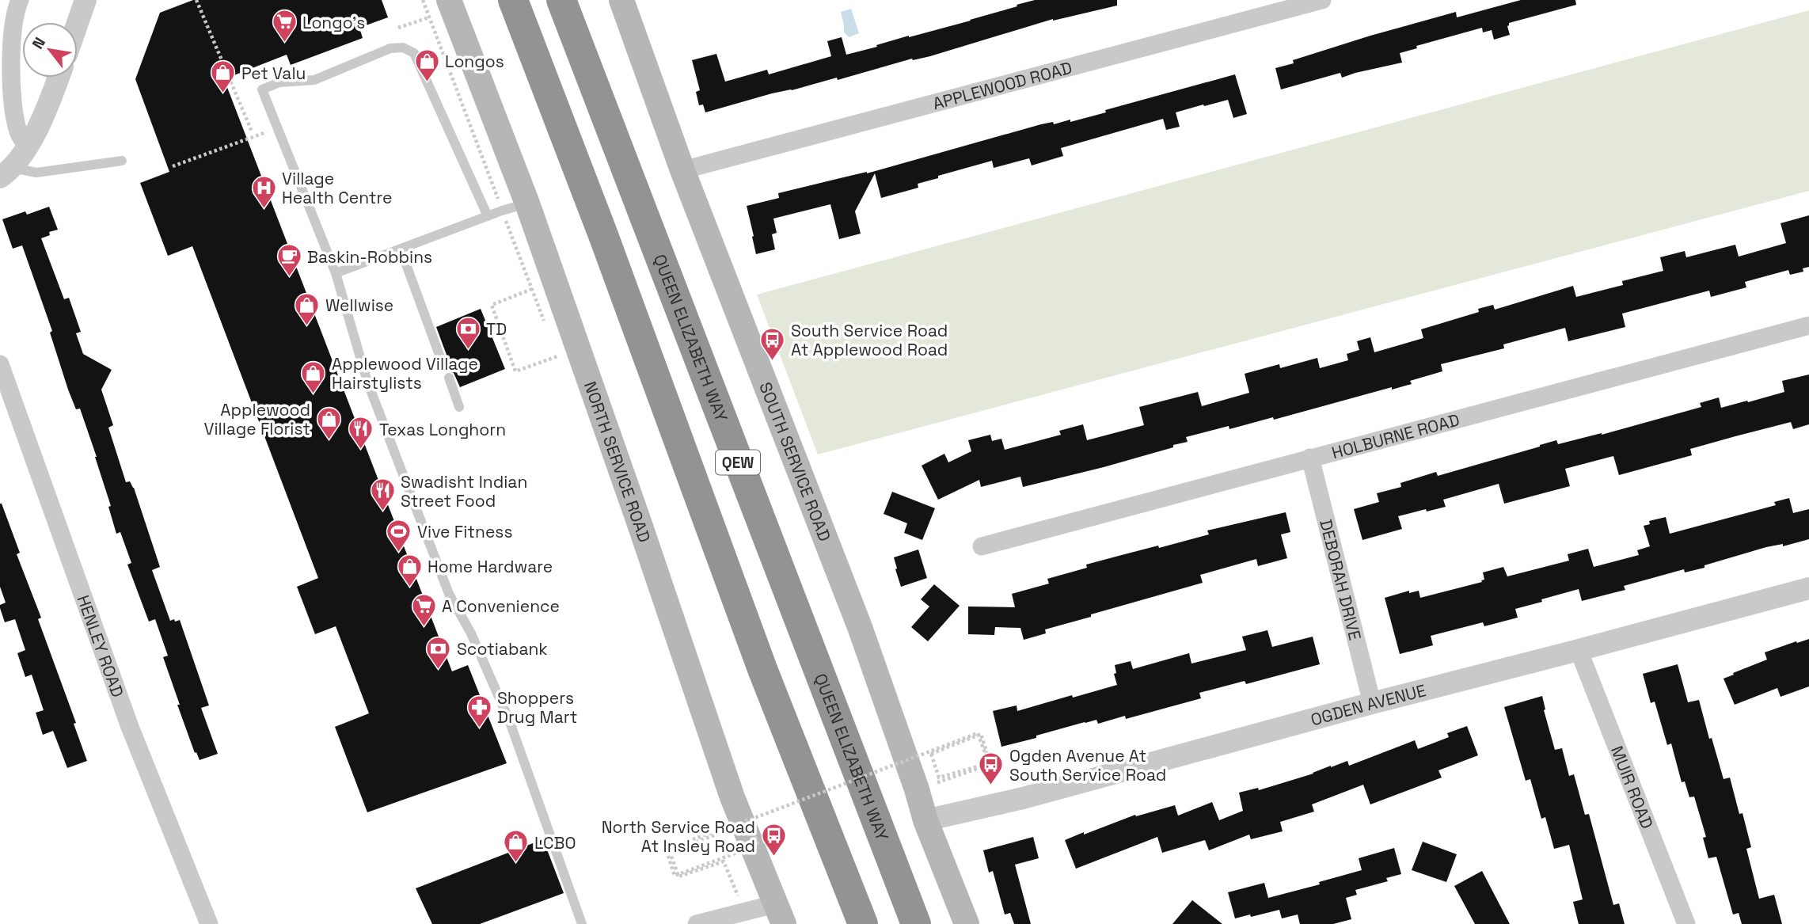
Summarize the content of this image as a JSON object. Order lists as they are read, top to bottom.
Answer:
{
  "streets": {
    "highway": ["QUEEN ELIZABETH WAY", "QEW"],
    "main road": ["NORTH SERVICE ROAD", "SOUTH SERVICE ROAD"],
    "street": [
      "APPLEWOOD ROAD",
      "HOLBURNE ROAD",
      "DEBORAH DRIVE",
      "HENLEY ROAD",
      "OGDEN AVENUE",
      "MUIR ROAD"
    ]
  },
  "crossings": [
    ["APPLEWOOD ROAD", "SOUTH SERVICE ROAD"],
    ["HOLBURNE ROAD", "DEBORAH DRIVE"],
    ["SOUTH SERVICE ROAD", "OGDEN AVENUE"],
    ["DEBORAH DRIVE", "OGDEN AVENUE"],
    ["OGDEN AVENUE", "MUIR ROAD"]
  ],
  "places": {
    "supermarket": ["Longo's", "A Convenience"],
    "shop": [
      "Longos",
      "Pet Valu",
      "Wellwise",
      "Applewood Village Hairstylists",
      "Applewood Village Florist",
      "Home Hardware",
      "LCBO"
    ],
    "hospital": ["Village Health Centre"],
    "cafe": ["Baskin-Robbins"],
    "bank": ["TD", "Scotiabank"],
    "bus stop": ["South Service Road At Applewood Road", "Ogden Avenue At South Service Road", "North Service Road At Insley Road"],
    "restaurant": ["Texas Longhorn", "Swadisht Indian Street Food"],
    "sports": ["Vive Fitness"],
    "pharmacy": ["Shoppers Drug Mart"]
  },
  "north": "top left"
}
